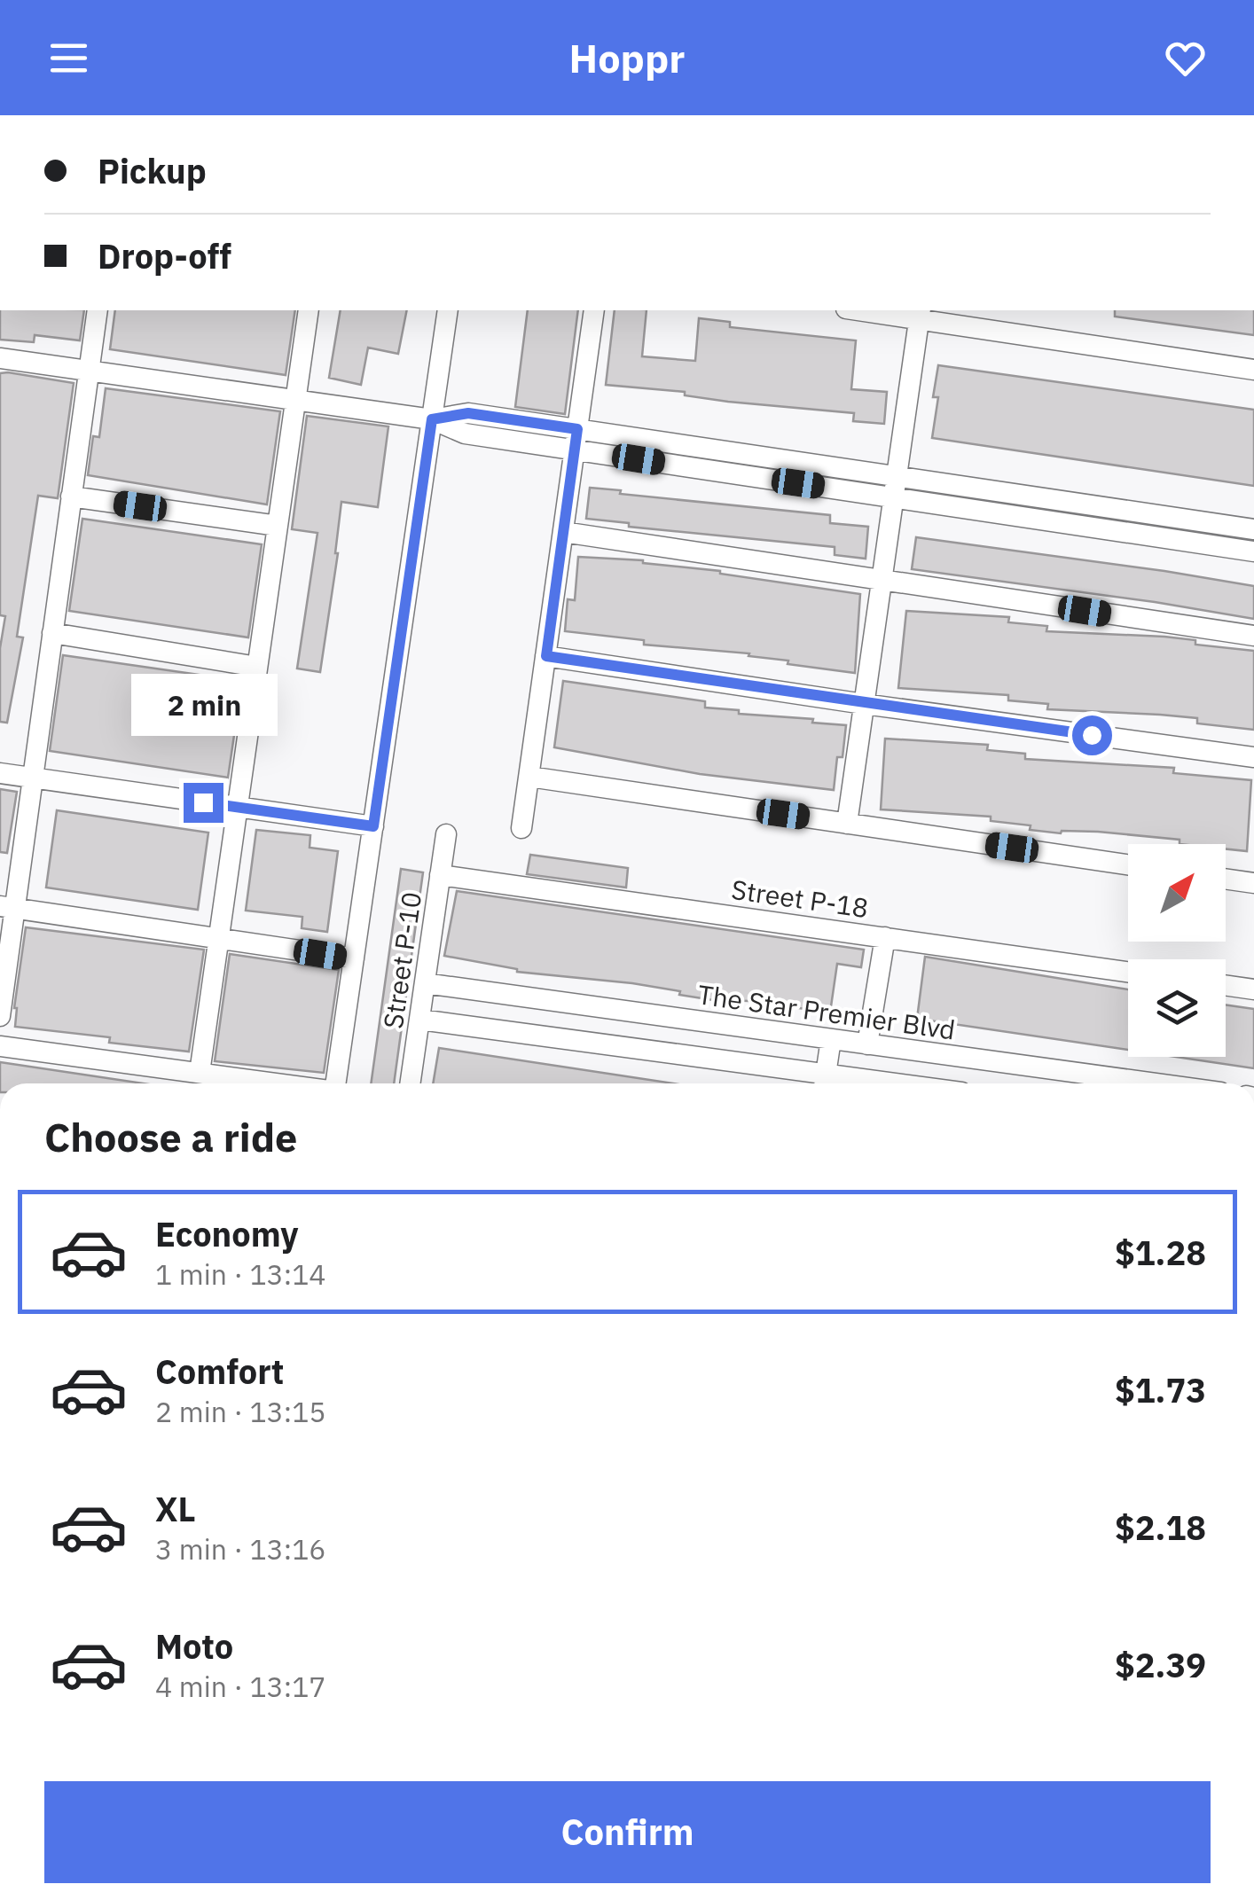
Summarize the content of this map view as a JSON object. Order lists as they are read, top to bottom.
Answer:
{
  "streets": {
    "street": ["Street P-18", "Street P-10", "The Star Premier Blvd"]
  },
  "crossings": [
    ["Street P-18", "Street P-10"],
    ["Street P-10", "The Star Premier Blvd"]
  ],
  "north": "top right",
  "page": {
    "header": "Hoppr",
    "banner": ["Pickup", "Drop-off"],
    "bubble": "2 min",
    "heading": "Choose a ride",
    "list": [
      {
        "name": "Economy",
        "note": "1 min · 13:14",
        "value": "$1.28"
      },
      {
        "name": "Comfort",
        "note": "2 min · 13:15",
        "value": "$1.73"
      },
      {
        "name": "XL",
        "note": "3 min · 13:16",
        "value": "$2.18"
      },
      {
        "name": "Moto",
        "note": "4 min · 13:17",
        "value": "$2.39"
      }
    ],
    "buttons": "Confirm"
  }
}
